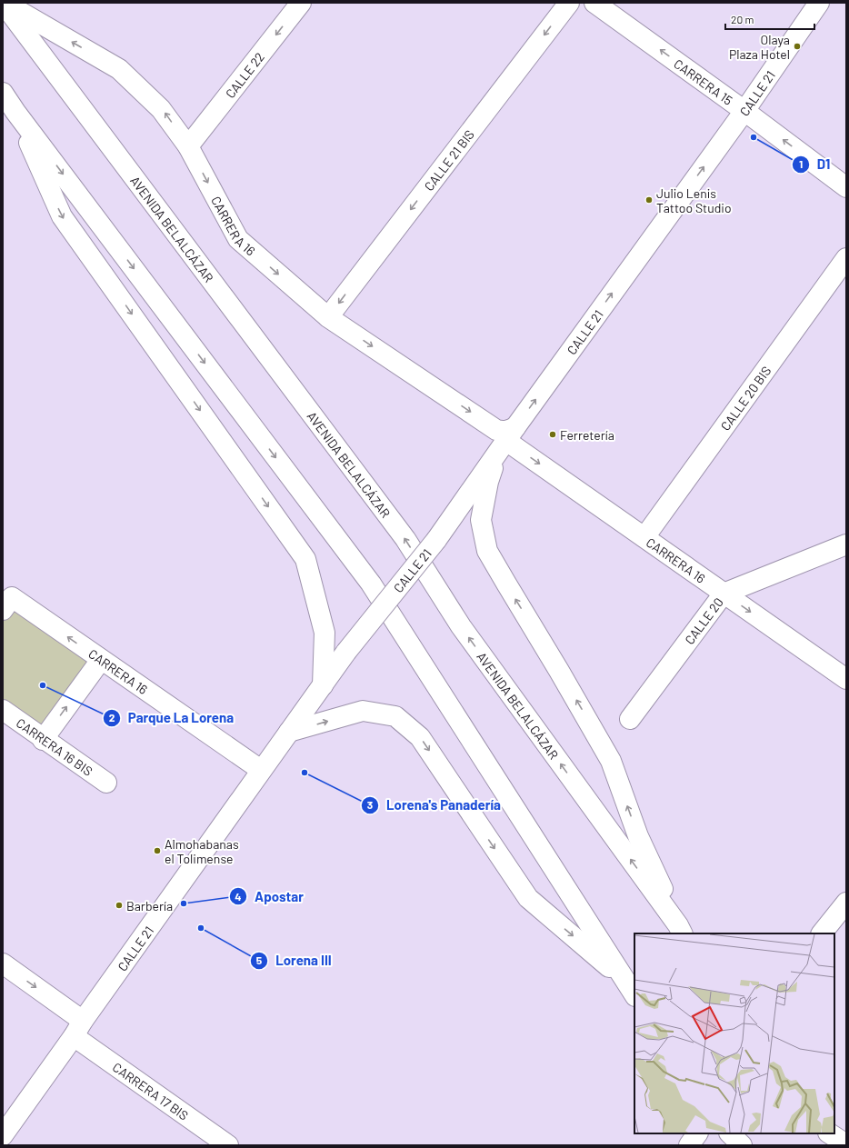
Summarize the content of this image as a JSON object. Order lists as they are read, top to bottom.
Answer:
{
  "streets": {
    "main road": [
      "CALLE 22",
      "CARRERA 15",
      "CALLE 21",
      "CALLE 21 BIS",
      "CARRERA 16",
      "AVENIDA BELALCÁZAR",
      "CALLE 20 BIS",
      "CALLE 20",
      "CARRERA 16 BIS",
      "CARRERA 17 BIS"
    ]
  },
  "crossings": [
    ["CALLE 22", "CARRERA 16"],
    ["CARRERA 15", "CALLE 21"],
    ["CALLE 21", "CARRERA 16"],
    ["CALLE 21", "CARRERA 17 BIS"],
    ["CALLE 21 BIS", "CARRERA 16"],
    ["CARRERA 16", "AVENIDA BELALCÁZAR"],
    ["CARRERA 16", "CALLE 20 BIS"],
    ["CARRERA 16", "CALLE 20"]
  ],
  "one_way": ["CALLE 22", "CARRERA 15", "CALLE 21 BIS"],
  "places": [
    "Olaya Plaza Hotel",
    "D1",
    "Julio Lenis Tattoo Studio",
    "Ferretería",
    "Parque La Lorena",
    "Lorena's Panadería",
    "Almohabanas el Tolimense",
    "Apostar",
    "Barbería",
    "Lorena III"
  ],
  "scale_bar": "20 m"
}
